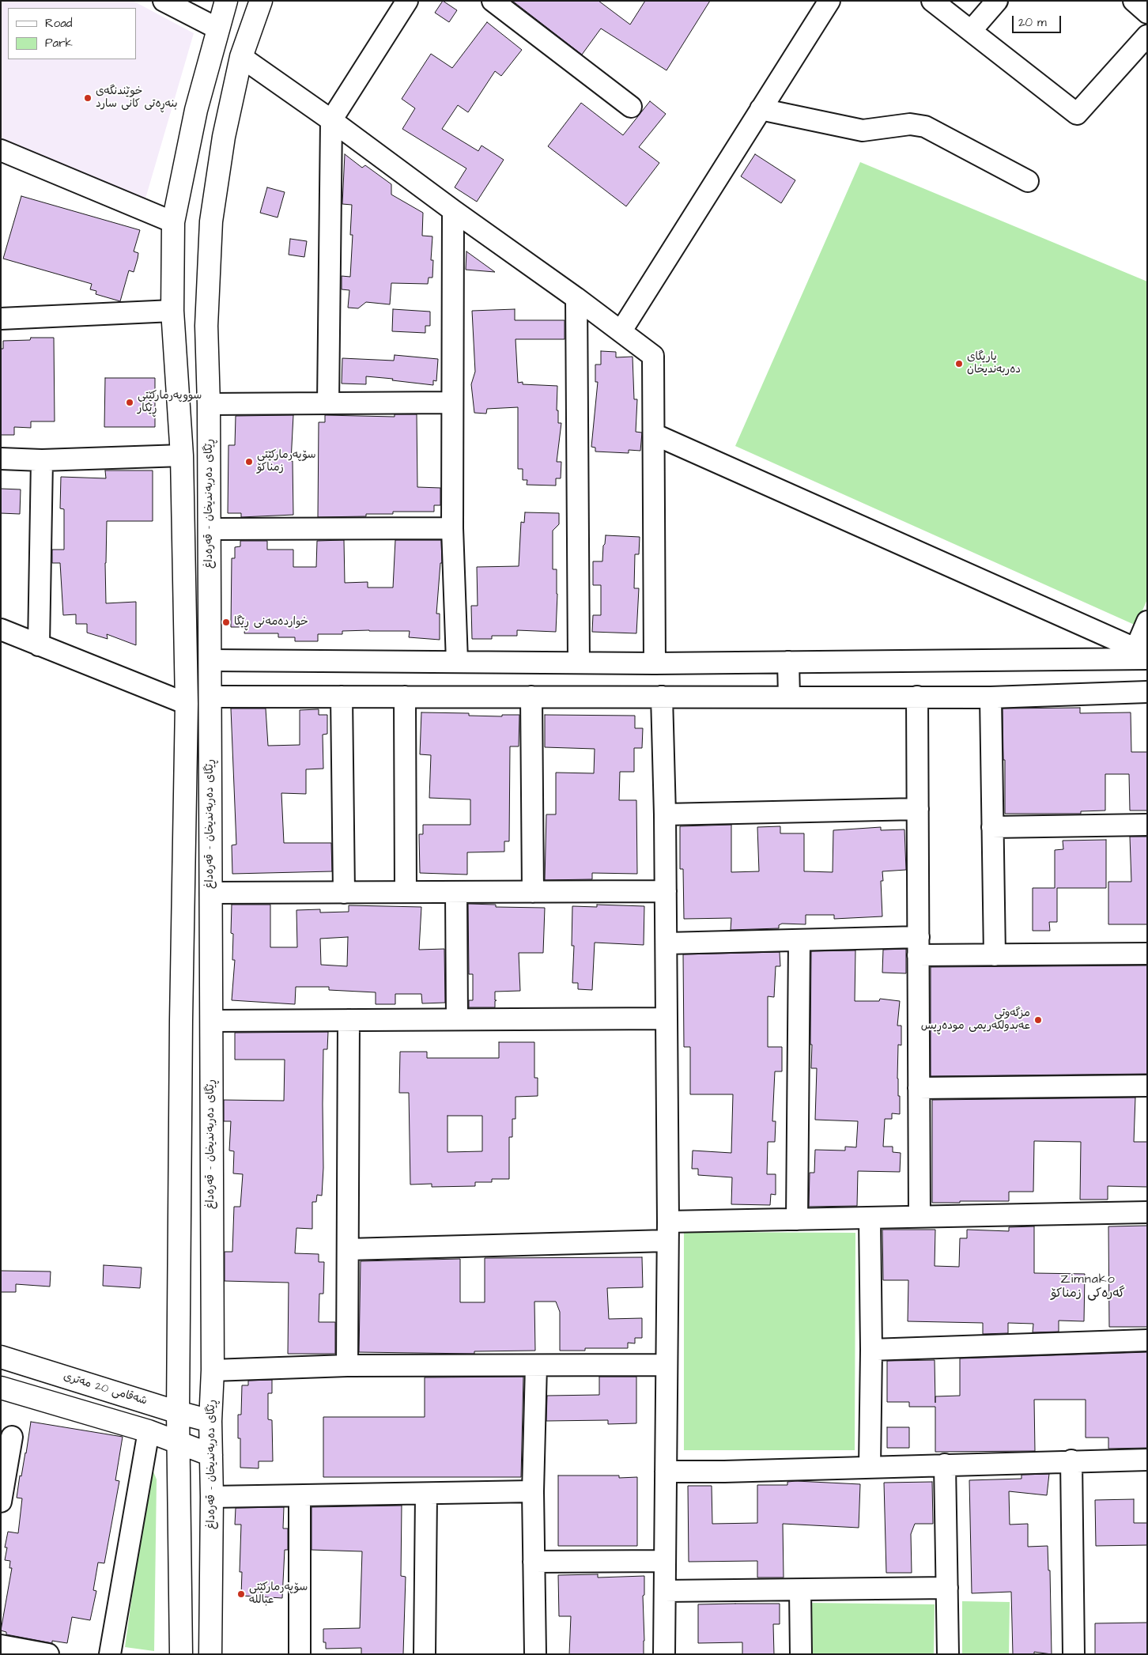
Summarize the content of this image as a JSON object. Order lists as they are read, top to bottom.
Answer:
{
  "streets": {
    "main road": ["ڕێگای دەربەندیخان - قەرەداغ", "شەقامی 20 مەتری"]
  },
  "crossings": [
    ["ڕێگای دەربەندیخان - قەرەداغ", "شەقامی 20 مەتری"]
  ],
  "districts": ["Zimnako گەرەکی زمناکۆ"],
  "places": [
    "خوێندنگەی بنەڕەتی کانی سارد",
    "یاریگاى ده‌ربه‌ندیخان",
    "سووپەرمارکێتی ڕێکار",
    "سۆپەرمارکێتی زمناکۆ",
    "خواردەمەنی ڕێگا",
    "مزگەوتی عەبدولکەریمی مودەڕیس",
    "سۆپه‌رماركێتى عبالله"
  ],
  "legend": ["Road", "Park"],
  "scale_bar": "20 m"
}
